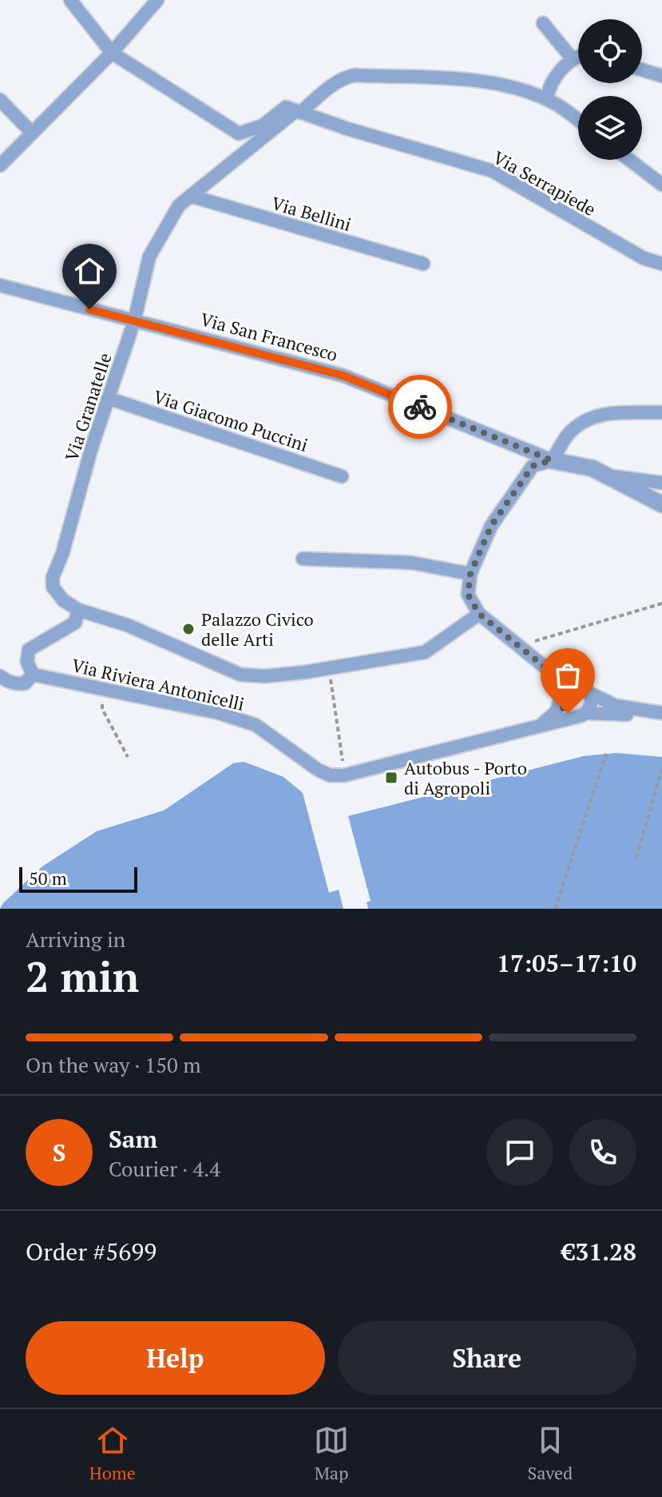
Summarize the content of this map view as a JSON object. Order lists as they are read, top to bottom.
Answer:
{
  "streets": {
    "street": [
      "Via Serrapiede",
      "Via Bellini",
      "Via San Francesco",
      "Via Granatelle",
      "Via Giacomo Puccini",
      "Via Riviera Antonicelli"
    ]
  },
  "crossings": [
    ["Via Serrapiede", "Via Granatelle"],
    ["Via Bellini", "Via Granatelle"],
    ["Via San Francesco", "Via Granatelle"],
    ["Via Granatelle", "Via Giacomo Puccini"]
  ],
  "places": {
    "other": ["Palazzo Civico delle Arti"],
    "transit": ["Autobus - Porto di Agropoli"]
  },
  "scale_bar": "50 m",
  "page": {
    "scale": "50 m",
    "heading": ["2 min", "Arriving in", "17:05–17:10"],
    "panel": [
      "Sam",
      "Courier · 4.4",
      "Order #5699",
      "€31.28"
    ],
    "bar": "On the way · 150 m",
    "round": "S",
    "buttons": ["Help", "Share"],
    "tabs": ["Home", "Map", "Saved"]
  }
}
